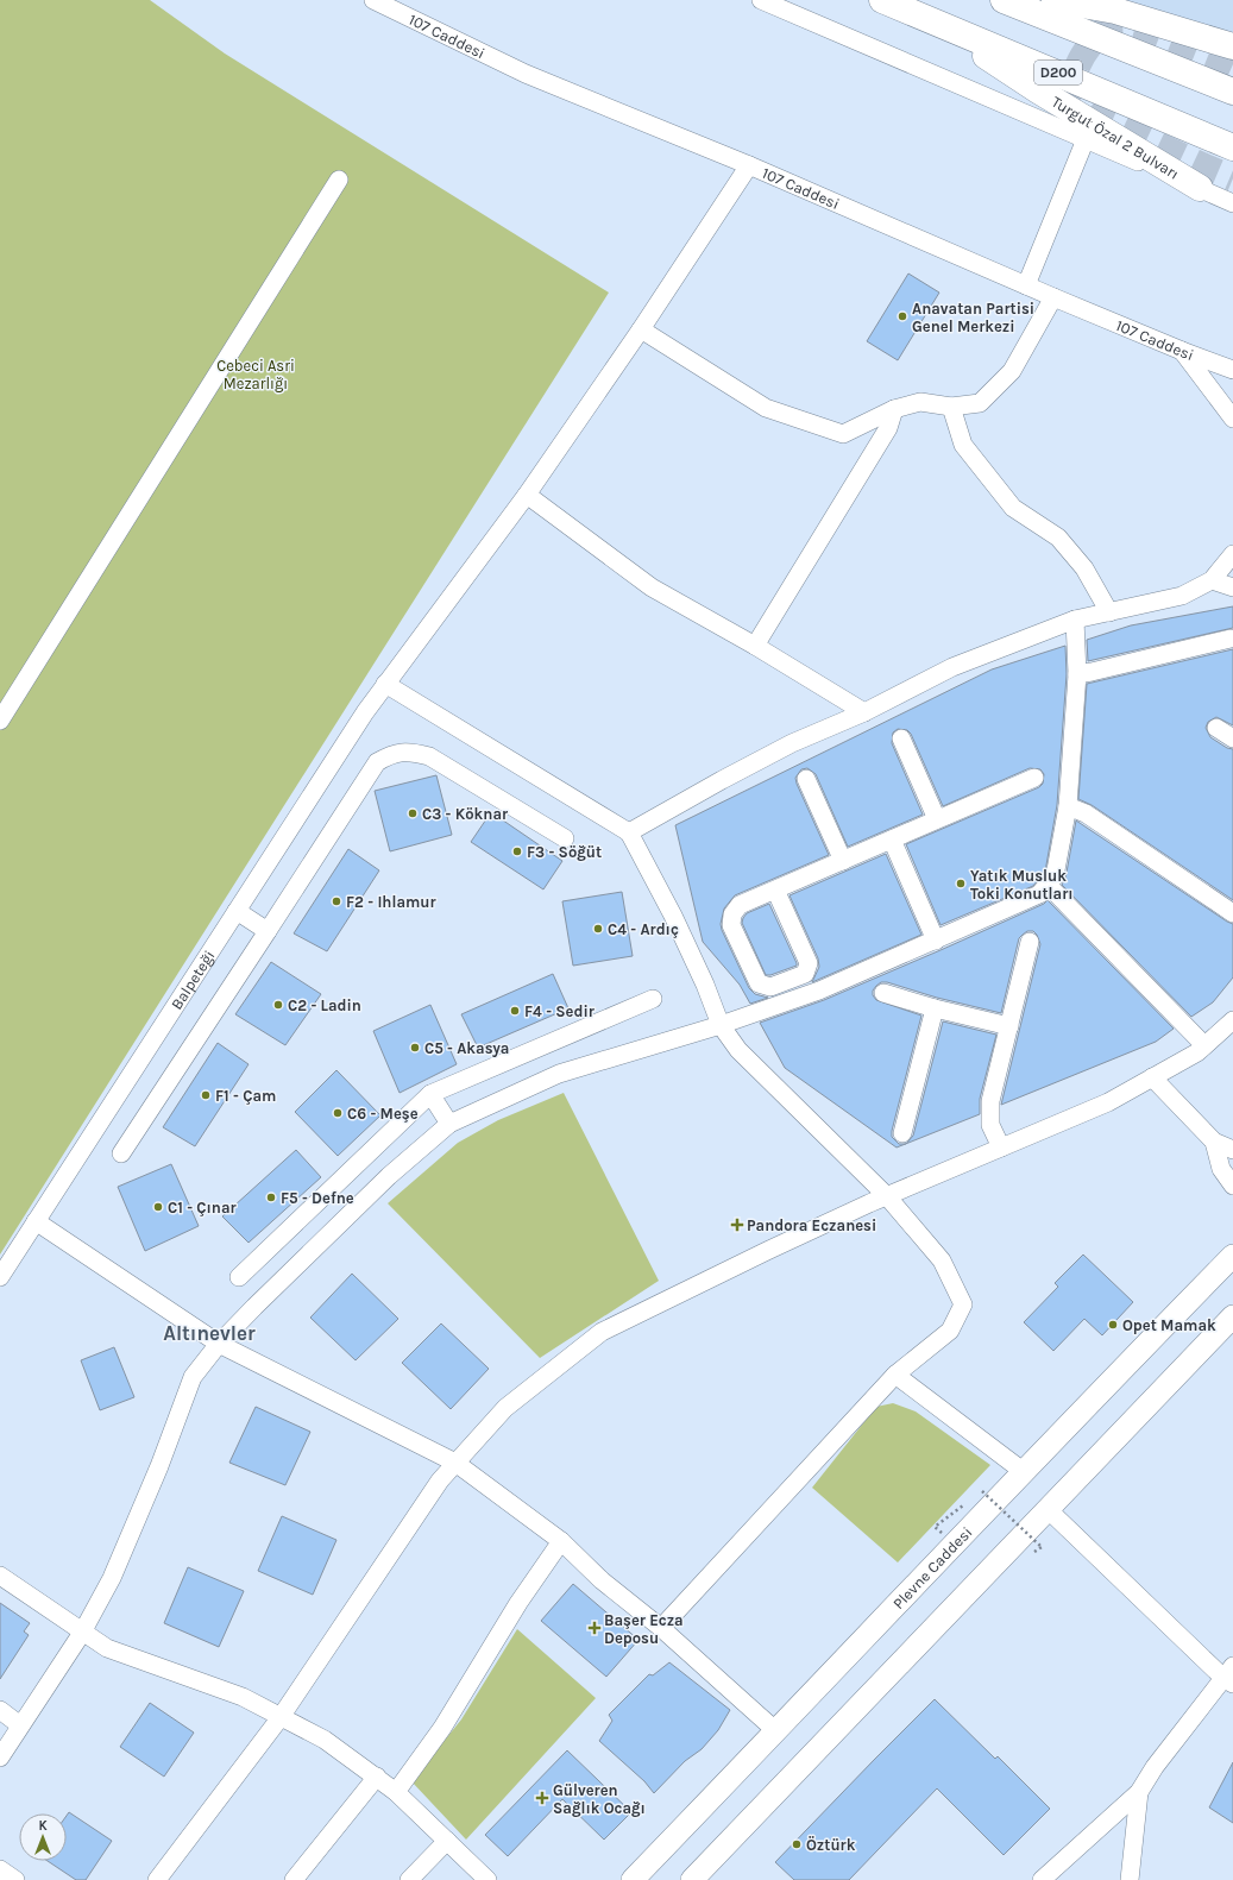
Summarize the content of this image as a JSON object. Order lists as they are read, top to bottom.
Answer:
{
  "streets": {
    "highway": ["D200", "Turgut Özal 2 Bulvarı"],
    "main road": ["Plevne Caddesi"],
    "street": ["107 Caddesi", "Balpeteği"]
  },
  "crossings": [
    ["107 Caddesi", "Balpeteği"]
  ],
  "districts": ["Altınevler"],
  "parks": ["Cebeci Asri Mezarlığı"],
  "places": {
    "other": [
      "Anavatan Partisi Genel Merkezi",
      "C3 - Köknar",
      "F3 - Söğüt",
      "Yatık Musluk Toki Konutları",
      "F2 - Ihlamur",
      "C4 - Ardıç",
      "C2 - Ladin",
      "F4 - Sedir",
      "C5 - Akasya",
      "F1 - Çam",
      "C6 - Meşe",
      "F5 - Defne",
      "C1 - Çınar",
      "Opet Mamak",
      "Öztürk"
    ],
    "health": ["Pandora Eczanesi", "Başer Ecza Deposu", "Gülveren Sağlık Ocağı"]
  },
  "north": "top"
}
